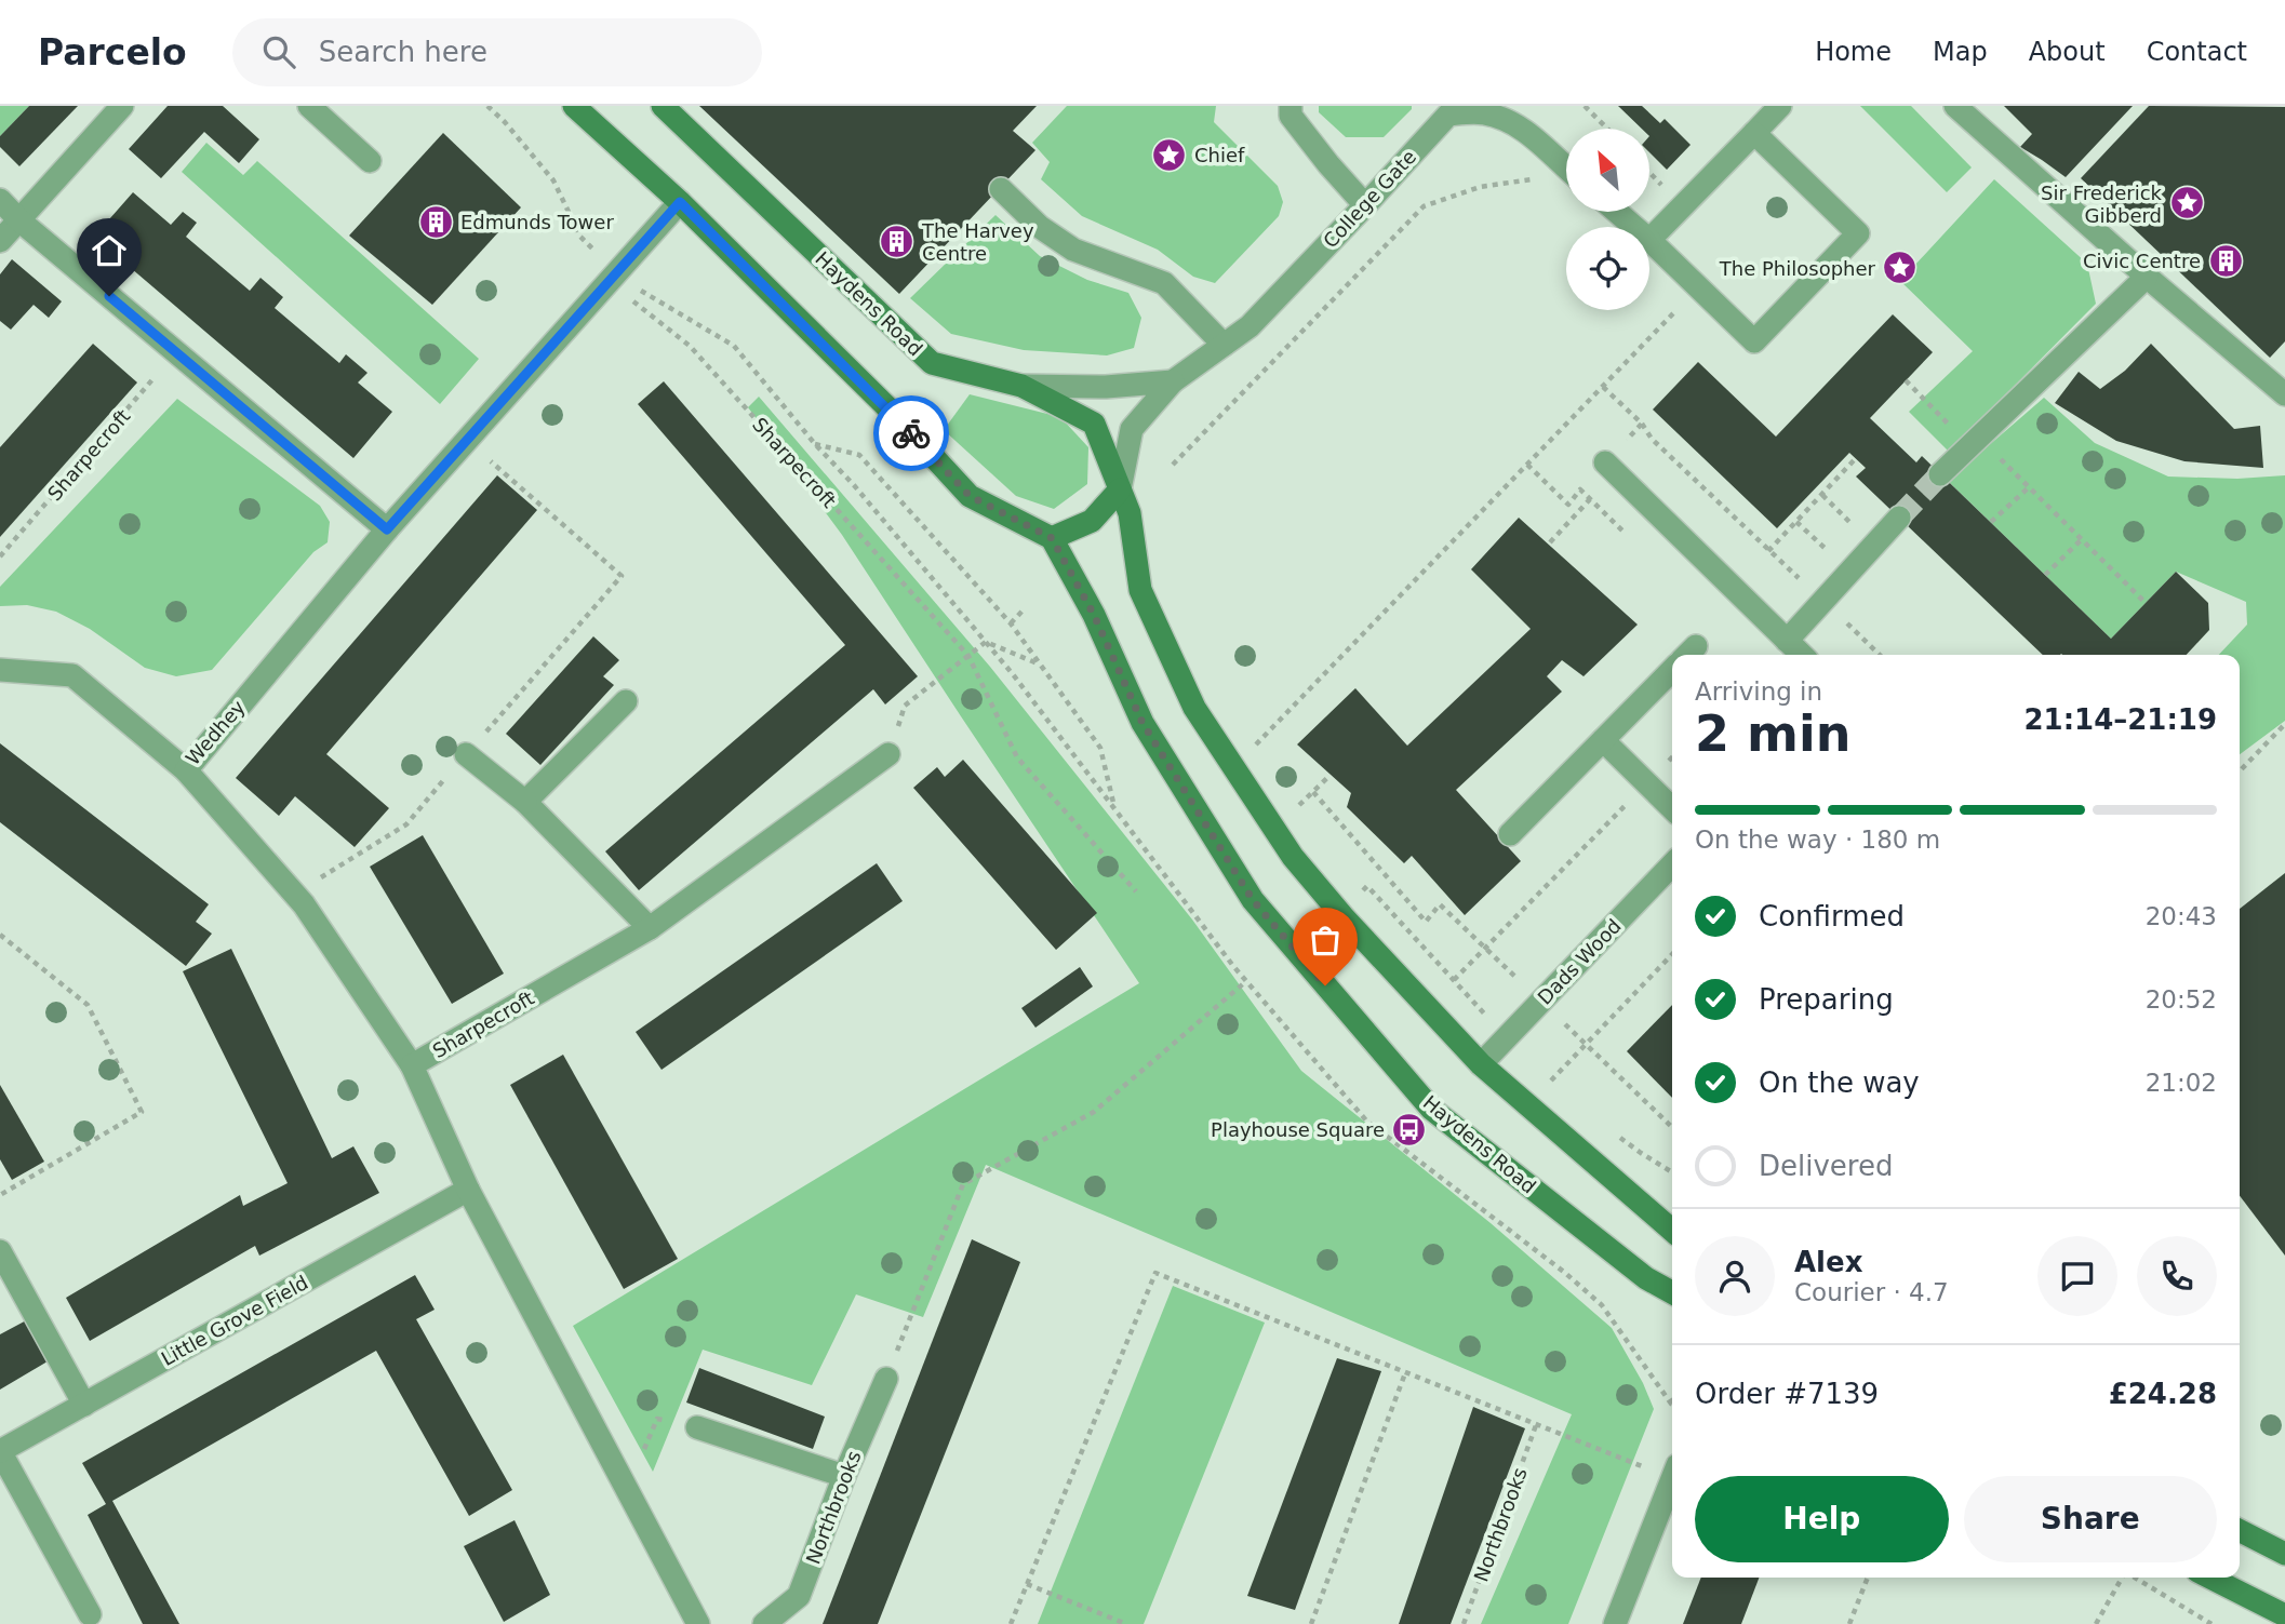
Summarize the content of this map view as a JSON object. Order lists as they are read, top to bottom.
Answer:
{
  "streets": {
    "street": [
      "College Gate",
      "Haydens Road",
      "Sharpecroft",
      "Wedhey",
      "Dads Wood",
      "Little Grove Field",
      "Northbrooks"
    ]
  },
  "crossings": [
    ["College Gate", "Haydens Road"],
    ["Haydens Road", "Dads Wood"],
    ["Sharpecroft", "Wedhey"],
    ["Sharpecroft", "Little Grove Field"]
  ],
  "places": {
    "place": ["Chief", "Sir Frederick Gibberd", "The Philosopher"],
    "building": ["Edmunds Tower", "The Harvey Centre", "Civic Centre"],
    "bus stop": ["Playhouse Square"]
  },
  "north": "top left",
  "page": {
    "header": "Parcelo",
    "search": "Search here",
    "nav": [
      "Home",
      "Map",
      "About",
      "Contact"
    ],
    "heading": ["2 min", "Arriving in", "21:14–21:19"],
    "panel": [
      "Alex",
      "Courier · 4.7",
      "Order #7139",
      "£24.28"
    ],
    "bar": "On the way · 180 m",
    "list": [
      ["Confirmed", "20:43"],
      ["Preparing", "20:52"],
      ["On the way", "21:02"],
      "Delivered"
    ],
    "buttons": ["Help", "Share"]
  }
}
